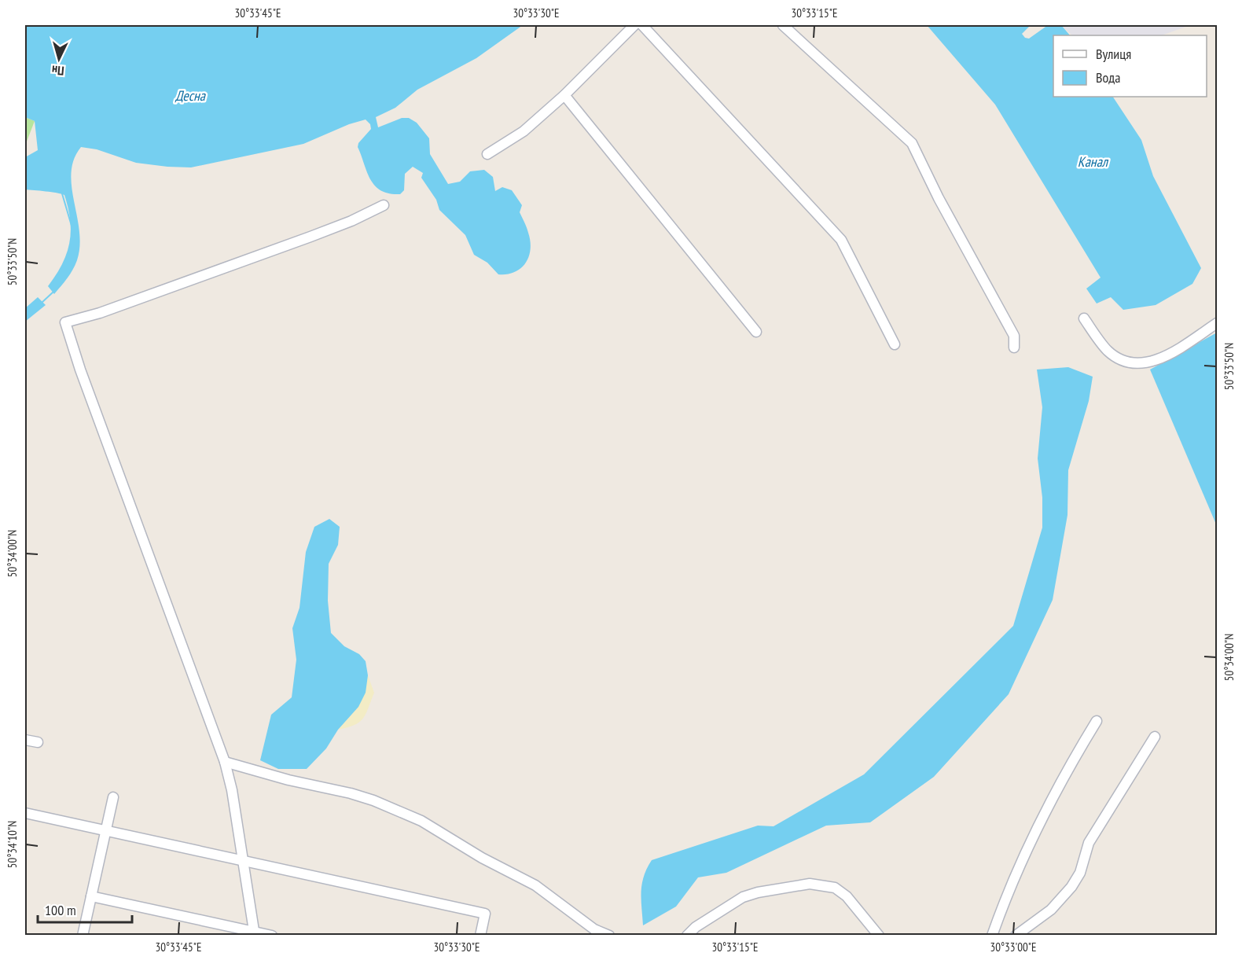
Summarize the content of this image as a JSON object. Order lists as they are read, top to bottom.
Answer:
{
  "water": ["Десна", "Канал"],
  "legend": ["Вулиця", "Вода"],
  "scale_bar": "100 m",
  "north": "bottom",
  "coordinates": [
    "30°33'45\"E",
    "30°33'30\"E",
    "30°33'15\"E",
    "50°33'50\"N",
    "50°34'00\"N",
    "50°34'10\"N",
    "30°33'00\"E"
  ]
}
